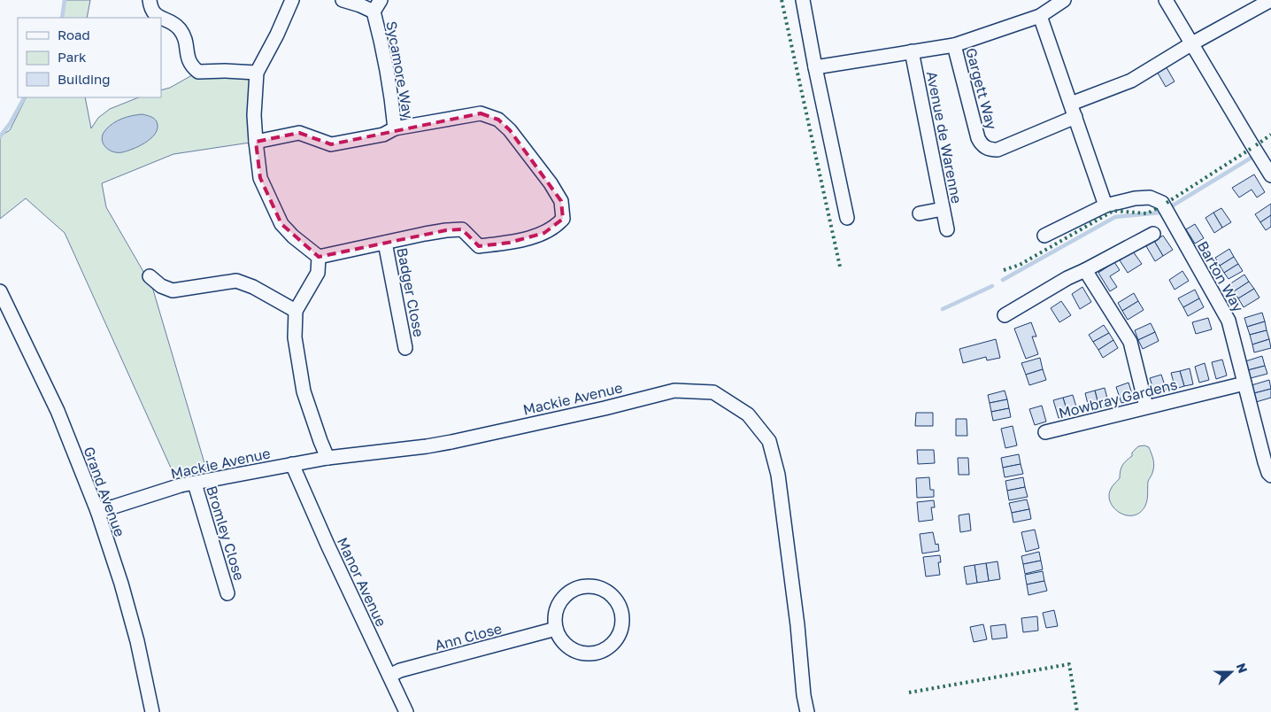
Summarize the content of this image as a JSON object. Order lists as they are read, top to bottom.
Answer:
{
  "streets": {
    "street": [
      "Sycamore Way",
      "Gargett Way",
      "Avenue de Warenne",
      "Barton Way",
      "Badger Close",
      "Mackie Avenue",
      "Mowbray Gardens",
      "Grand Avenue",
      "Bromley Close",
      "Manor Avenue",
      "Ann Close"
    ]
  },
  "crossings": [
    ["Sycamore Way", "Badger Close"],
    ["Barton Way", "Mowbray Gardens"],
    ["Mackie Avenue", "Grand Avenue"],
    ["Mackie Avenue", "Bromley Close"],
    ["Mackie Avenue", "Manor Avenue"],
    ["Manor Avenue", "Ann Close"]
  ],
  "legend": ["Road", "Park", "Building"],
  "north": "right"
}
